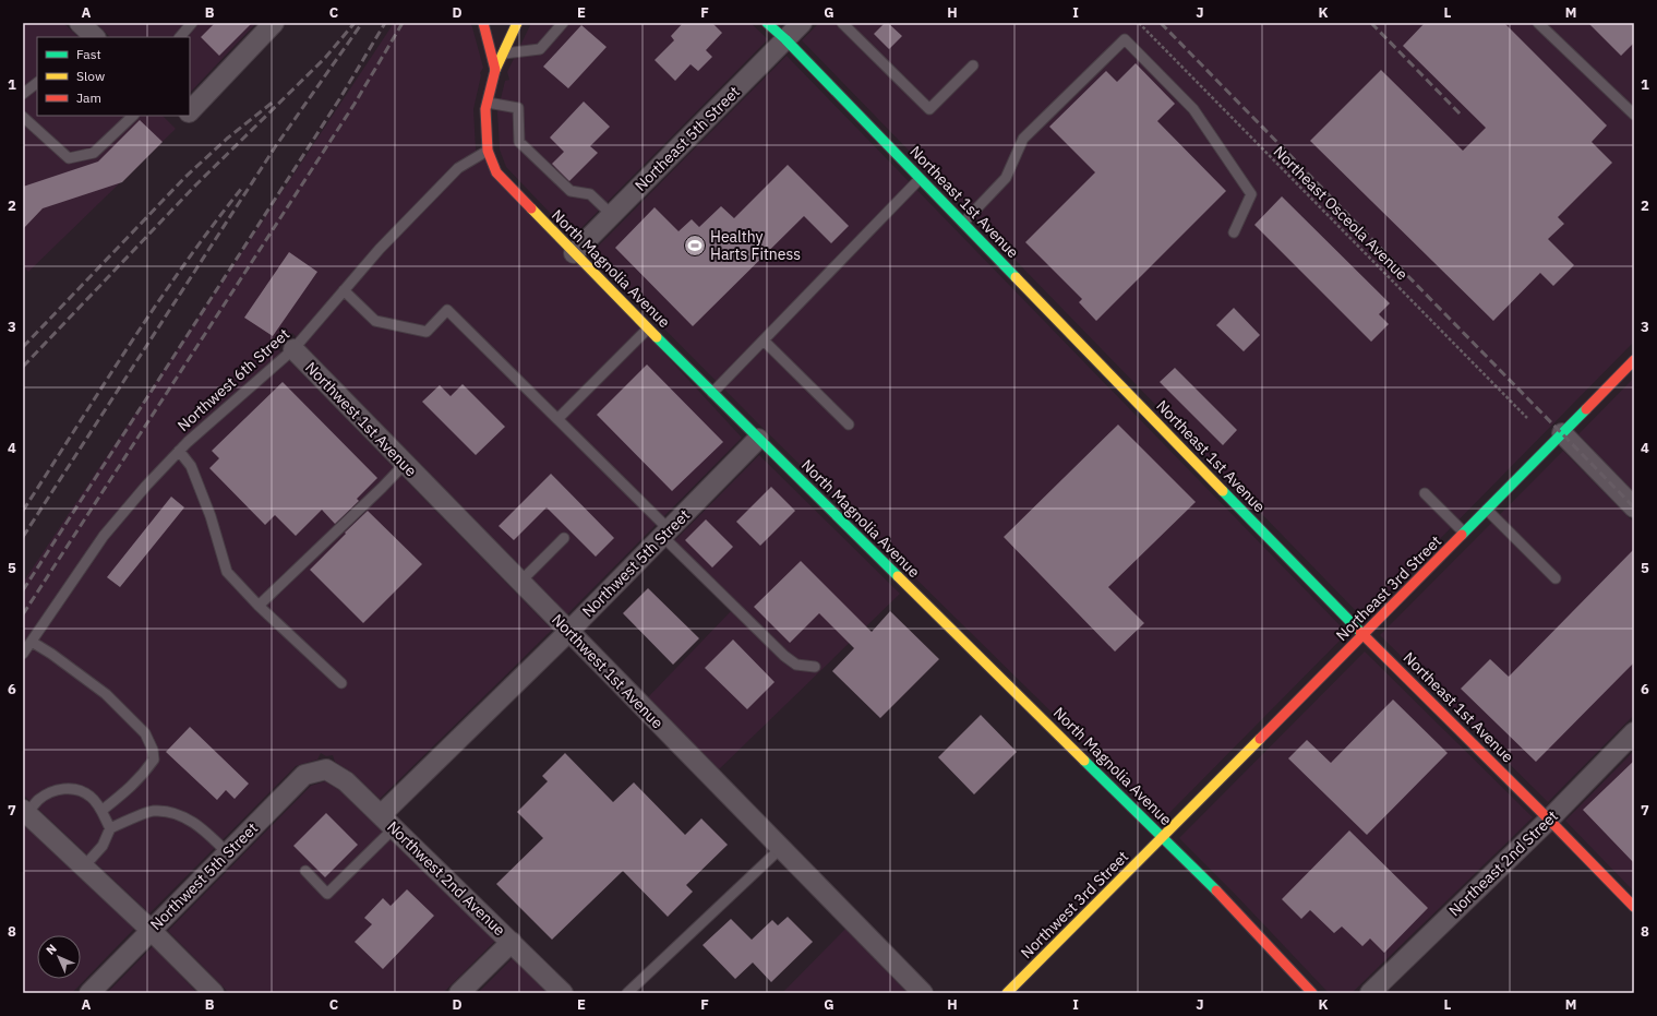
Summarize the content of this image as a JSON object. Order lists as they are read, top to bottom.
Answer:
{
  "streets": {
    "main road": [
      "Northeast 1st Avenue",
      "North Magnolia Avenue",
      "Northeast 3rd Street",
      "Northwest 3rd Street"
    ],
    "street": [
      "Northeast 5th Street",
      "Northwest 1st Avenue",
      "Northwest 5th Street",
      "Northeast 2nd Street",
      "Northwest 2nd Avenue"
    ],
    "lane": ["Northwest 6th Street"],
    "path": ["Northeast Osceola Avenue"]
  },
  "crossings": [
    ["Northeast 5th Street", "Northeast 1st Avenue"],
    ["Northeast 5th Street", "North Magnolia Avenue"],
    ["Northeast 1st Avenue", "Northeast 3rd Street"],
    ["Northeast 1st Avenue", "Northeast 2nd Street"],
    ["North Magnolia Avenue", "Northwest 6th Street"],
    ["North Magnolia Avenue", "Northwest 5th Street"],
    ["North Magnolia Avenue", "Northeast 3rd Street"],
    ["North Magnolia Avenue", "Northwest 3rd Street"],
    ["Northwest 6th Street", "Northwest 1st Avenue"],
    ["Northwest 1st Avenue", "Northwest 5th Street"],
    ["Northwest 5th Street", "Northwest 2nd Avenue"],
    ["Northeast 3rd Street", "Northwest 3rd Street"]
  ],
  "places": {
    "sports": ["Healthy Harts Fitness"]
  },
  "legend": ["Fast", "Slow", "Jam"],
  "north": "top left",
  "grid": {
    "columns": [
      "A",
      "B",
      "C",
      "D",
      "E",
      "F",
      "G",
      "H",
      "I",
      "J",
      "K",
      "L",
      "M"
    ],
    "rows": [
      "1",
      "2",
      "3",
      "4",
      "5",
      "6",
      "7",
      "8"
    ]
  }
}
